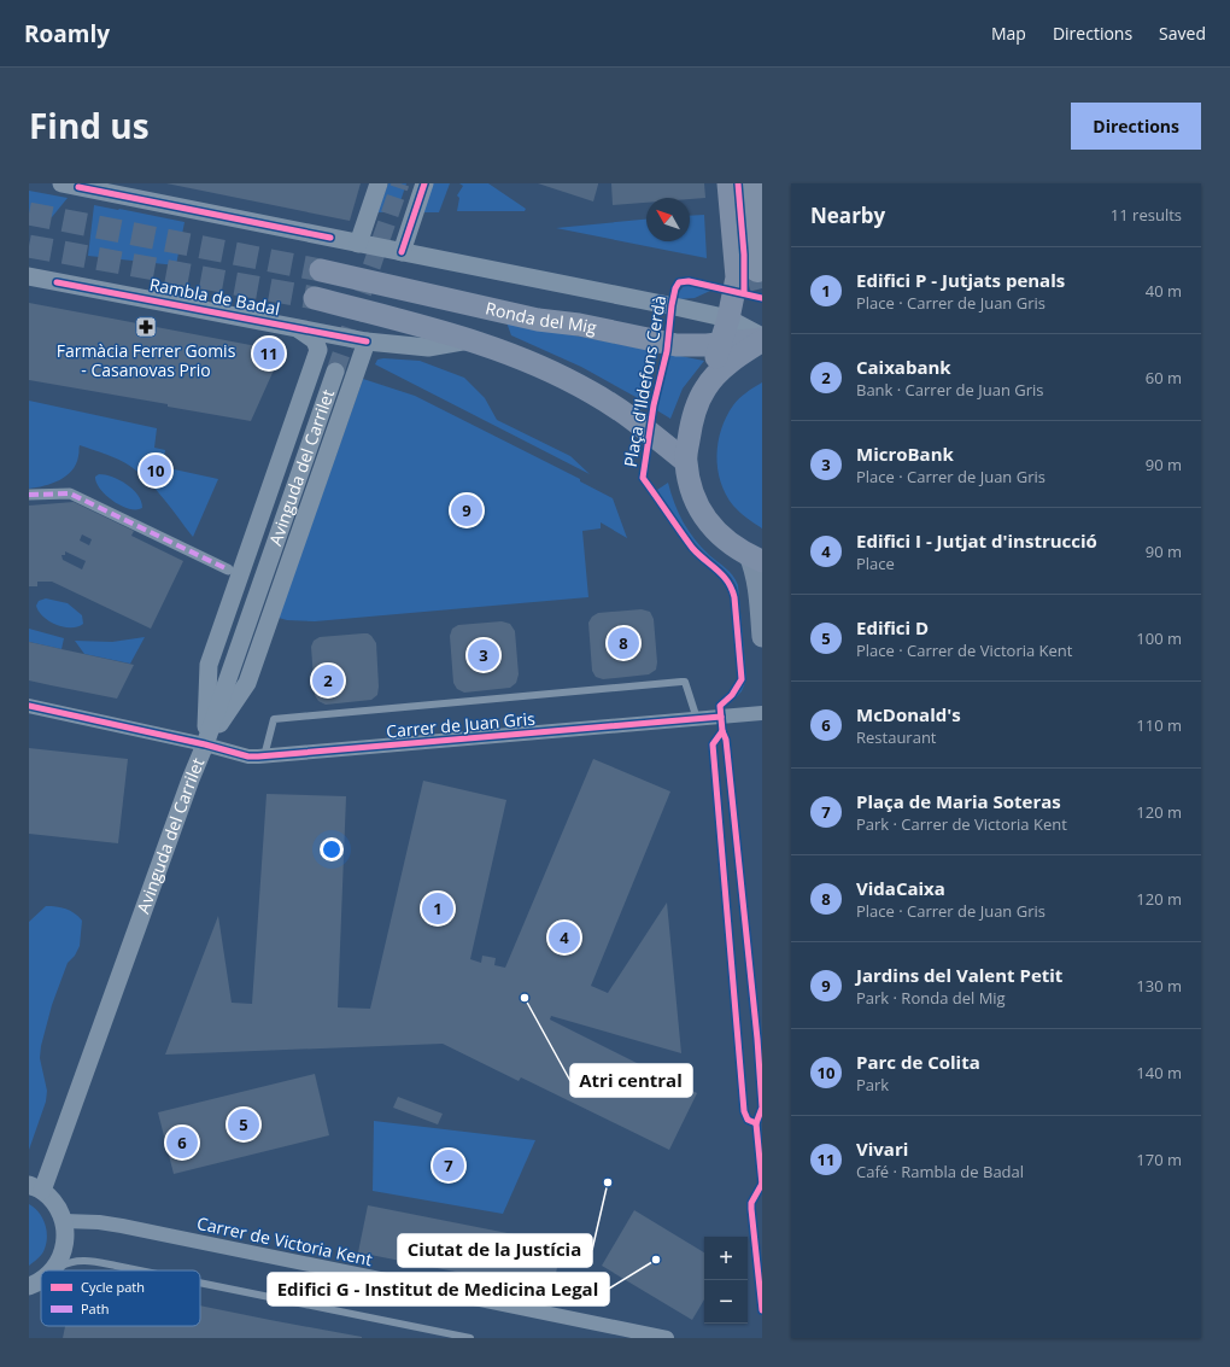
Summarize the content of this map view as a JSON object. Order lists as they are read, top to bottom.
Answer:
{
  "streets": {
    "main road": ["Ronda del Mig"],
    "street": [
      "Rambla de Badal",
      "Avinguda del Carrilet",
      "Carrer de Juan Gris",
      "Carrer de Victoria Kent"
    ],
    "cycle path": ["Plaça d'Ildefons Cerdà"]
  },
  "crossings": [
    ["Avinguda del Carrilet", "Carrer de Juan Gris"]
  ],
  "places": {
    "pharmacy": ["Farmàcia Ferrer Gomis - Casanovas Prio"],
    "other": ["Atri central", "Ciutat de la Justícia", "Edifici G - Institut de Medicina Legal"]
  },
  "legend": ["Cycle path", "Path"],
  "north": "top left",
  "page": {
    "header": "Roamly",
    "nav": ["Map", "Directions", "Saved"],
    "title": "Find us",
    "buttons": "Directions",
    "heading": ["Nearby", "11 results"],
    "list": [
      {
        "mark": "1",
        "name": "Edifici P - Jutjats penals",
        "note": "Place · Carrer de Juan Gris",
        "value": "40 m"
      },
      {
        "mark": "2",
        "name": "Caixabank",
        "note": "Bank · Carrer de Juan Gris",
        "value": "60 m"
      },
      {
        "mark": "3",
        "name": "MicroBank",
        "note": "Place · Carrer de Juan Gris",
        "value": "90 m"
      },
      {
        "mark": "4",
        "name": "Edifici I - Jutjat d'instrucció",
        "note": "Place",
        "value": "90 m"
      },
      {
        "mark": "5",
        "name": "Edifici D",
        "note": "Place · Carrer de Victoria Kent",
        "value": "100 m"
      },
      {
        "mark": "6",
        "name": "McDonald's",
        "note": "Restaurant",
        "value": "110 m"
      },
      {
        "mark": "7",
        "name": "Plaça de Maria Soteras",
        "note": "Park · Carrer de Victoria Kent",
        "value": "120 m"
      },
      {
        "mark": "8",
        "name": "VidaCaixa",
        "note": "Place · Carrer de Juan Gris",
        "value": "120 m"
      },
      {
        "mark": "9",
        "name": "Jardins del Valent Petit",
        "note": "Park · Ronda del Mig",
        "value": "130 m"
      },
      {
        "mark": "10",
        "name": "Parc de Colita",
        "note": "Park",
        "value": "140 m"
      },
      {
        "mark": "11",
        "name": "Vivari",
        "note": "Café · Rambla de Badal",
        "value": "170 m"
      }
    ],
    "pins": [
      "11",
      "10",
      "9",
      "8",
      "3",
      "2",
      "1",
      "4",
      "5",
      "6",
      "7"
    ],
    "map_buttons": ["+", "−"]
  }
}
